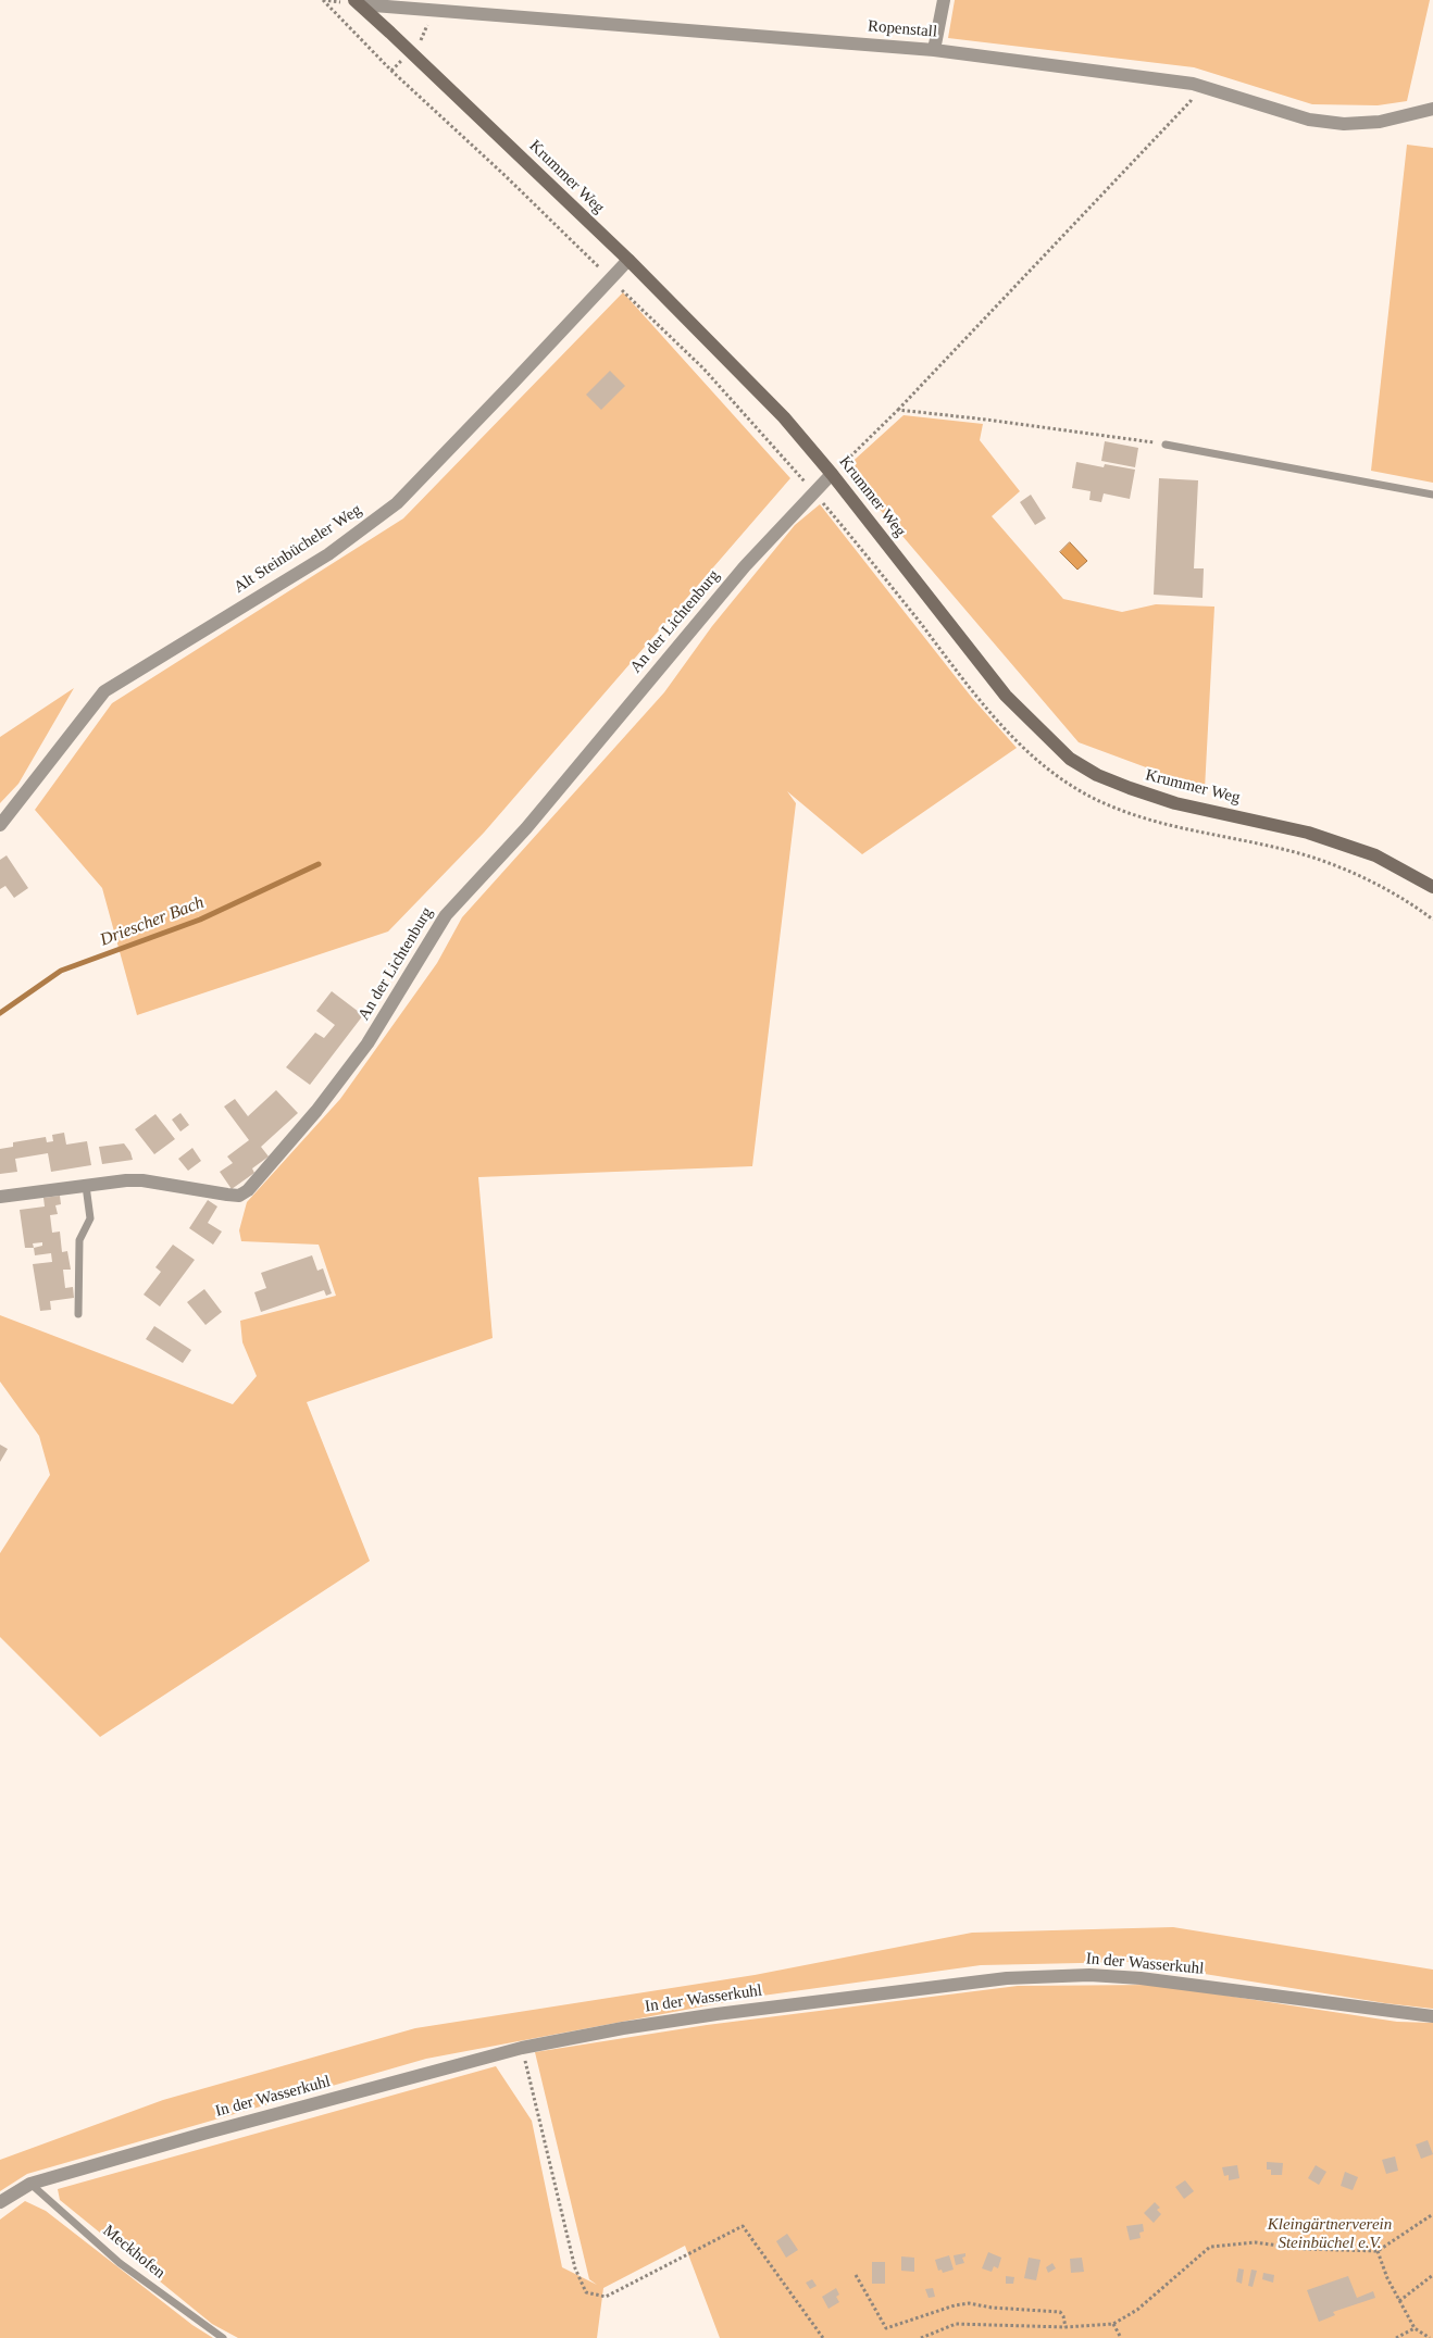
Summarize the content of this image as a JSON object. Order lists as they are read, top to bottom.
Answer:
{
  "streets": {
    "main road": ["Krummer Weg"],
    "street": [
      "Ropenstall",
      "Alt Steinbücheler Weg",
      "An der Lichtenburg",
      "In der Wasserkuhl"
    ],
    "lane": ["Meckhofen"]
  },
  "crossings": [
    ["Ropenstall", "Krummer Weg"],
    ["Krummer Weg", "Alt Steinbücheler Weg"],
    ["Krummer Weg", "An der Lichtenburg"],
    ["In der Wasserkuhl", "Meckhofen"]
  ],
  "water": ["Driescher Bach"],
  "parks": ["Kleingärtnerverein Steinbüchel e.V."]
}
